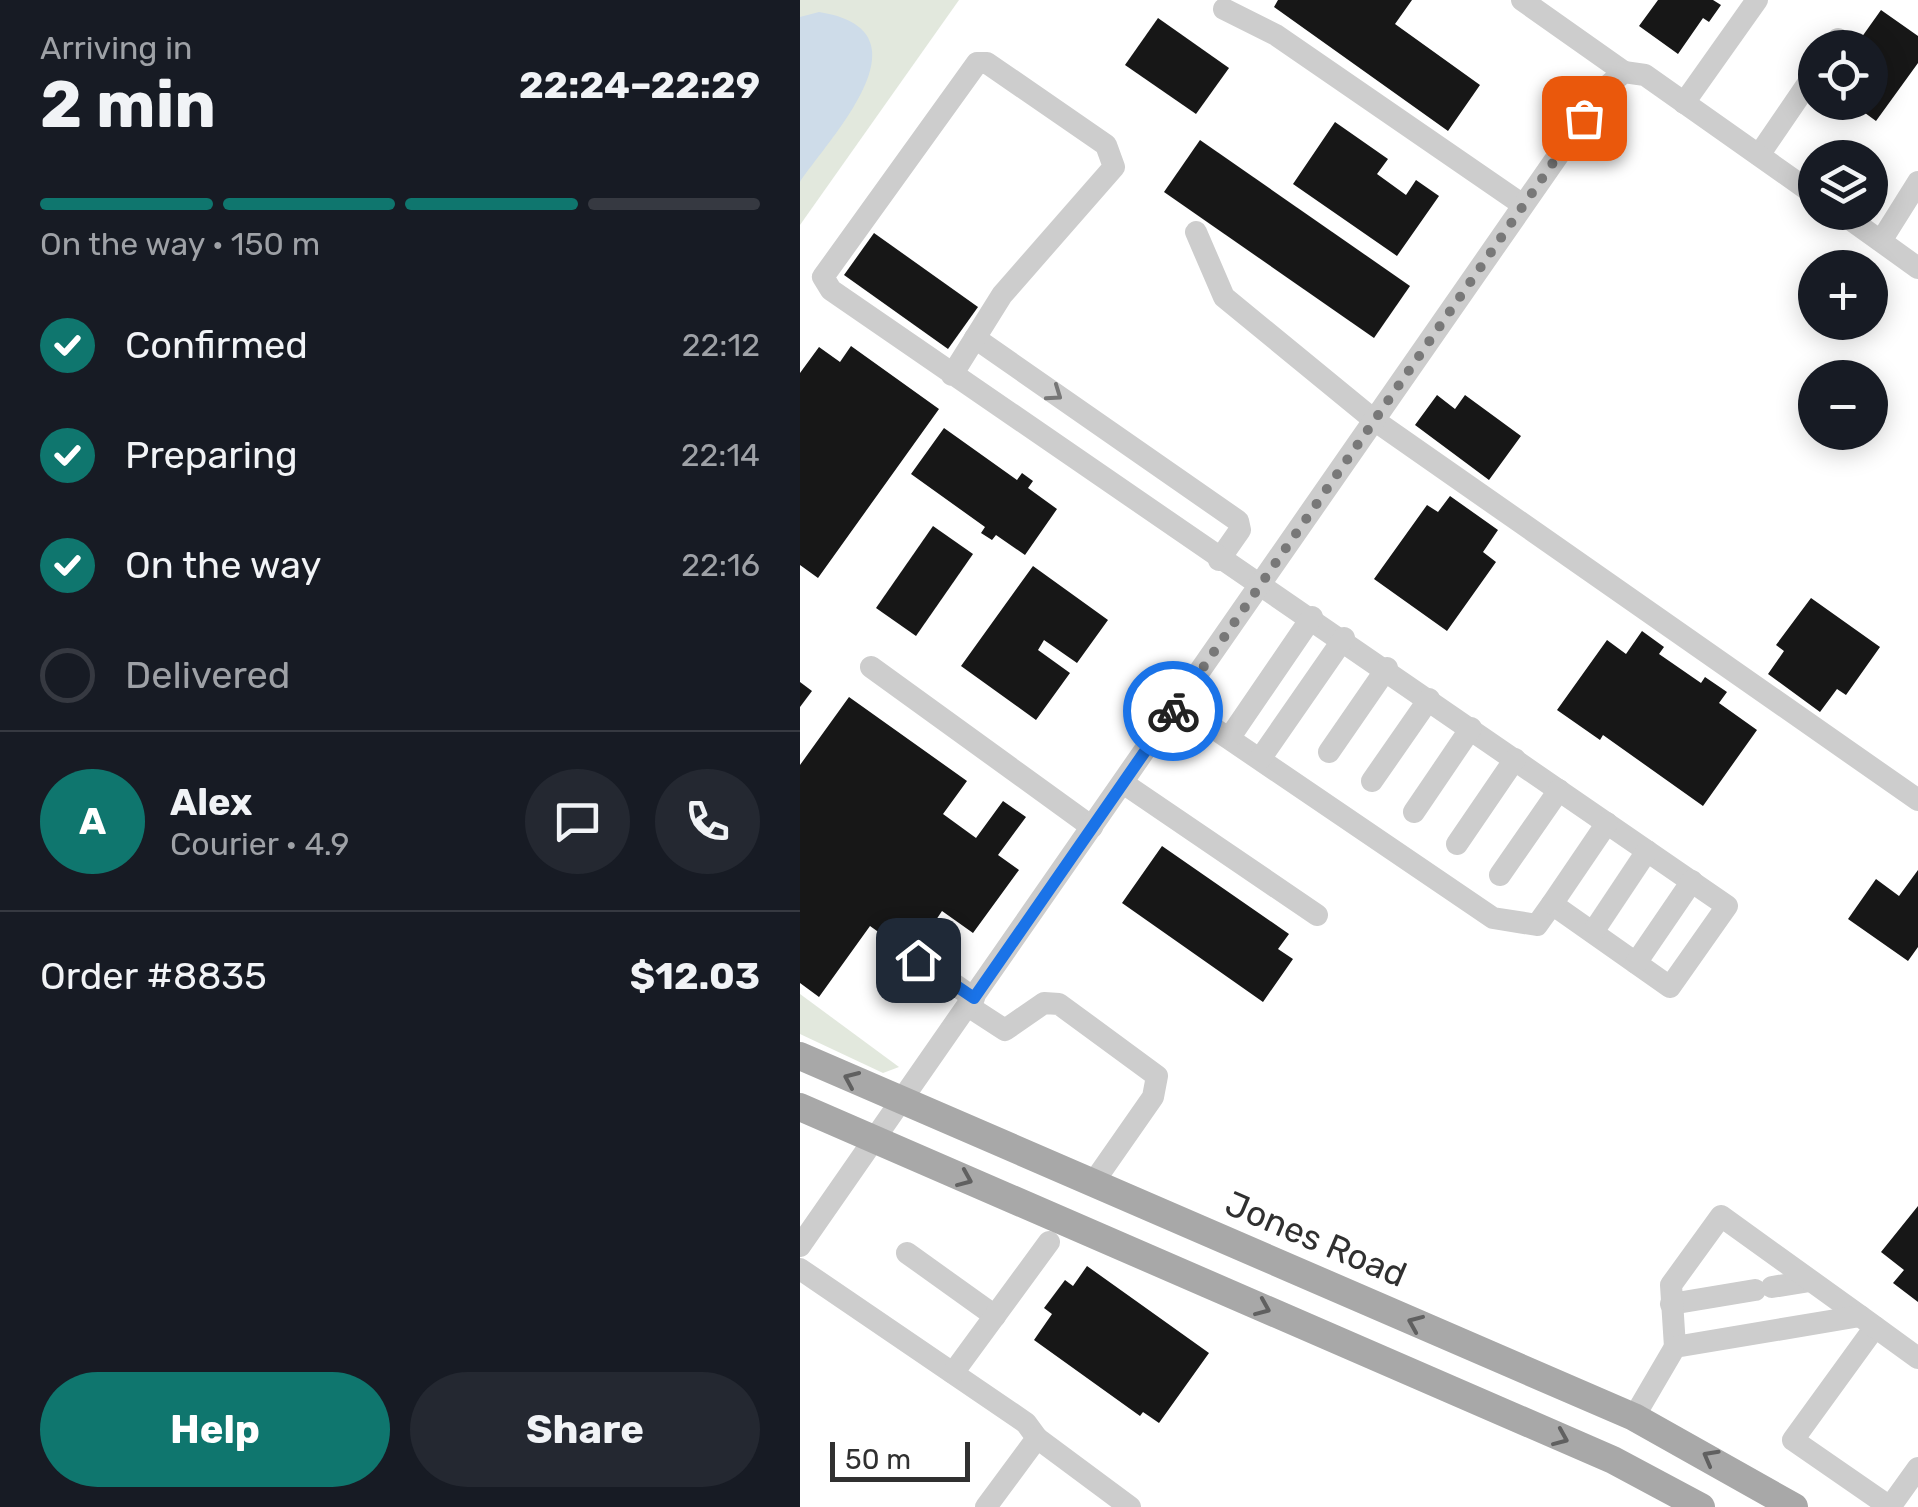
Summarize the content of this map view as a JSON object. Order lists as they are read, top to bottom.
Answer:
{
  "streets": {
    "main road": ["Jones Road"]
  },
  "scale_bar": "50 m",
  "page": {
    "heading": ["2 min", "Arriving in", "22:24–22:29"],
    "panel": [
      "Alex",
      "Courier · 4.9",
      "Order #8835",
      "$12.03"
    ],
    "map_buttons": ["+", "−"],
    "bar": "On the way · 150 m",
    "list": [
      ["Confirmed", "22:12"],
      ["Preparing", "22:14"],
      ["On the way", "22:16"],
      "Delivered"
    ],
    "round": "A",
    "buttons": ["Help", "Share"],
    "scale": "50 m"
  }
}
